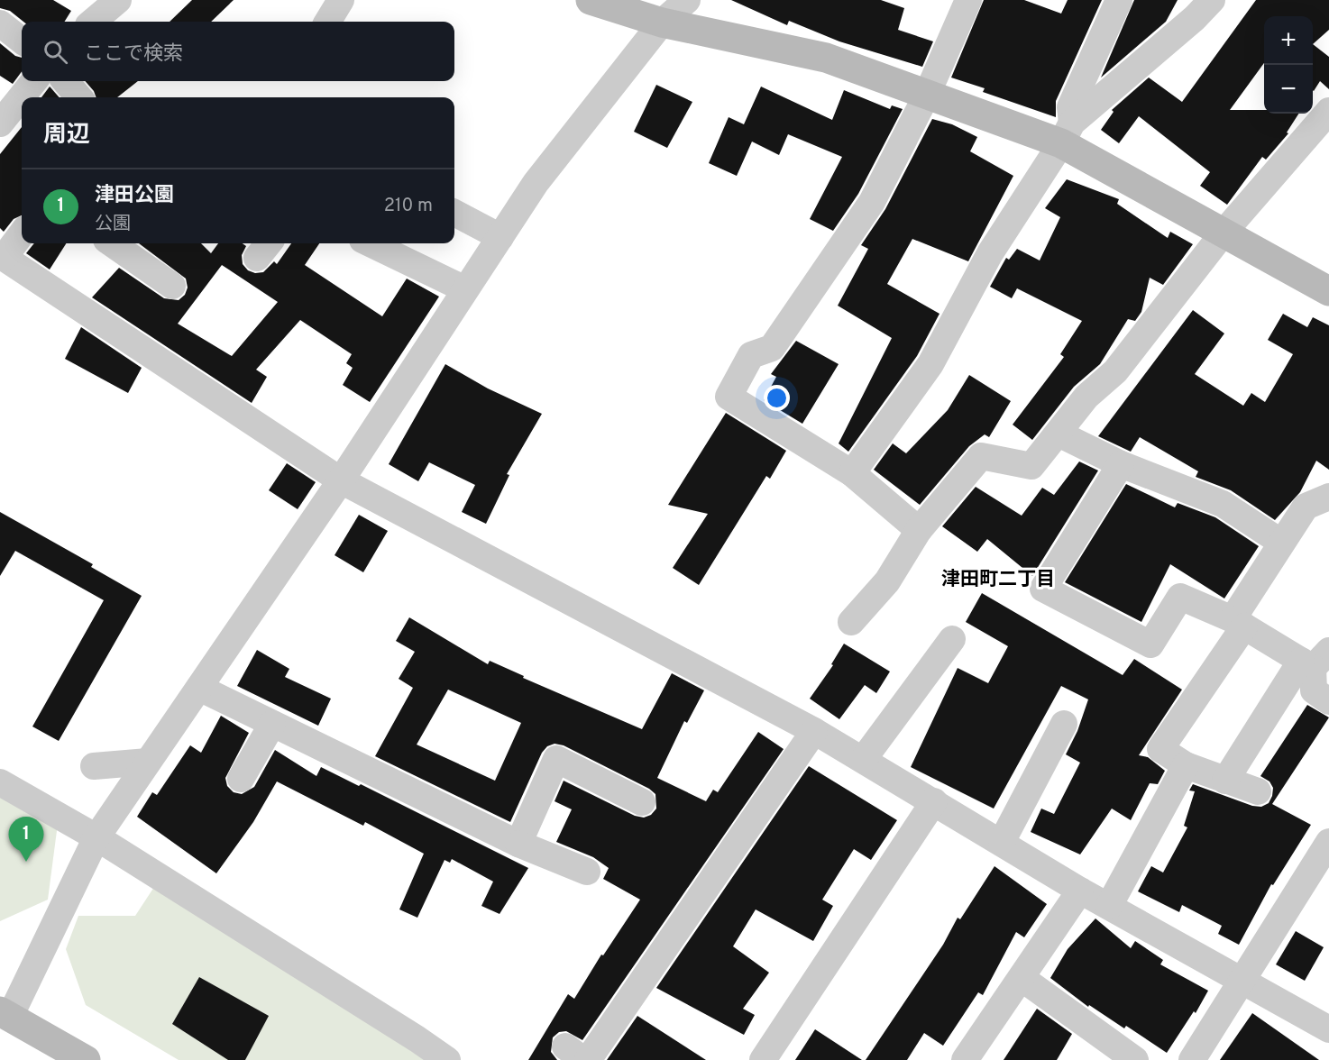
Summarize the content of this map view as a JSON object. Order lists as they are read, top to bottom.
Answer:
{
  "districts": ["津田町二丁目"],
  "page": {
    "map_buttons": ["+", "−"],
    "search": "ここで検索",
    "heading": "周辺",
    "list": [
      {
        "mark": "1",
        "name": "津田公園",
        "note": "公園",
        "value": "210 m"
      }
    ],
    "pins": "1"
  }
}
